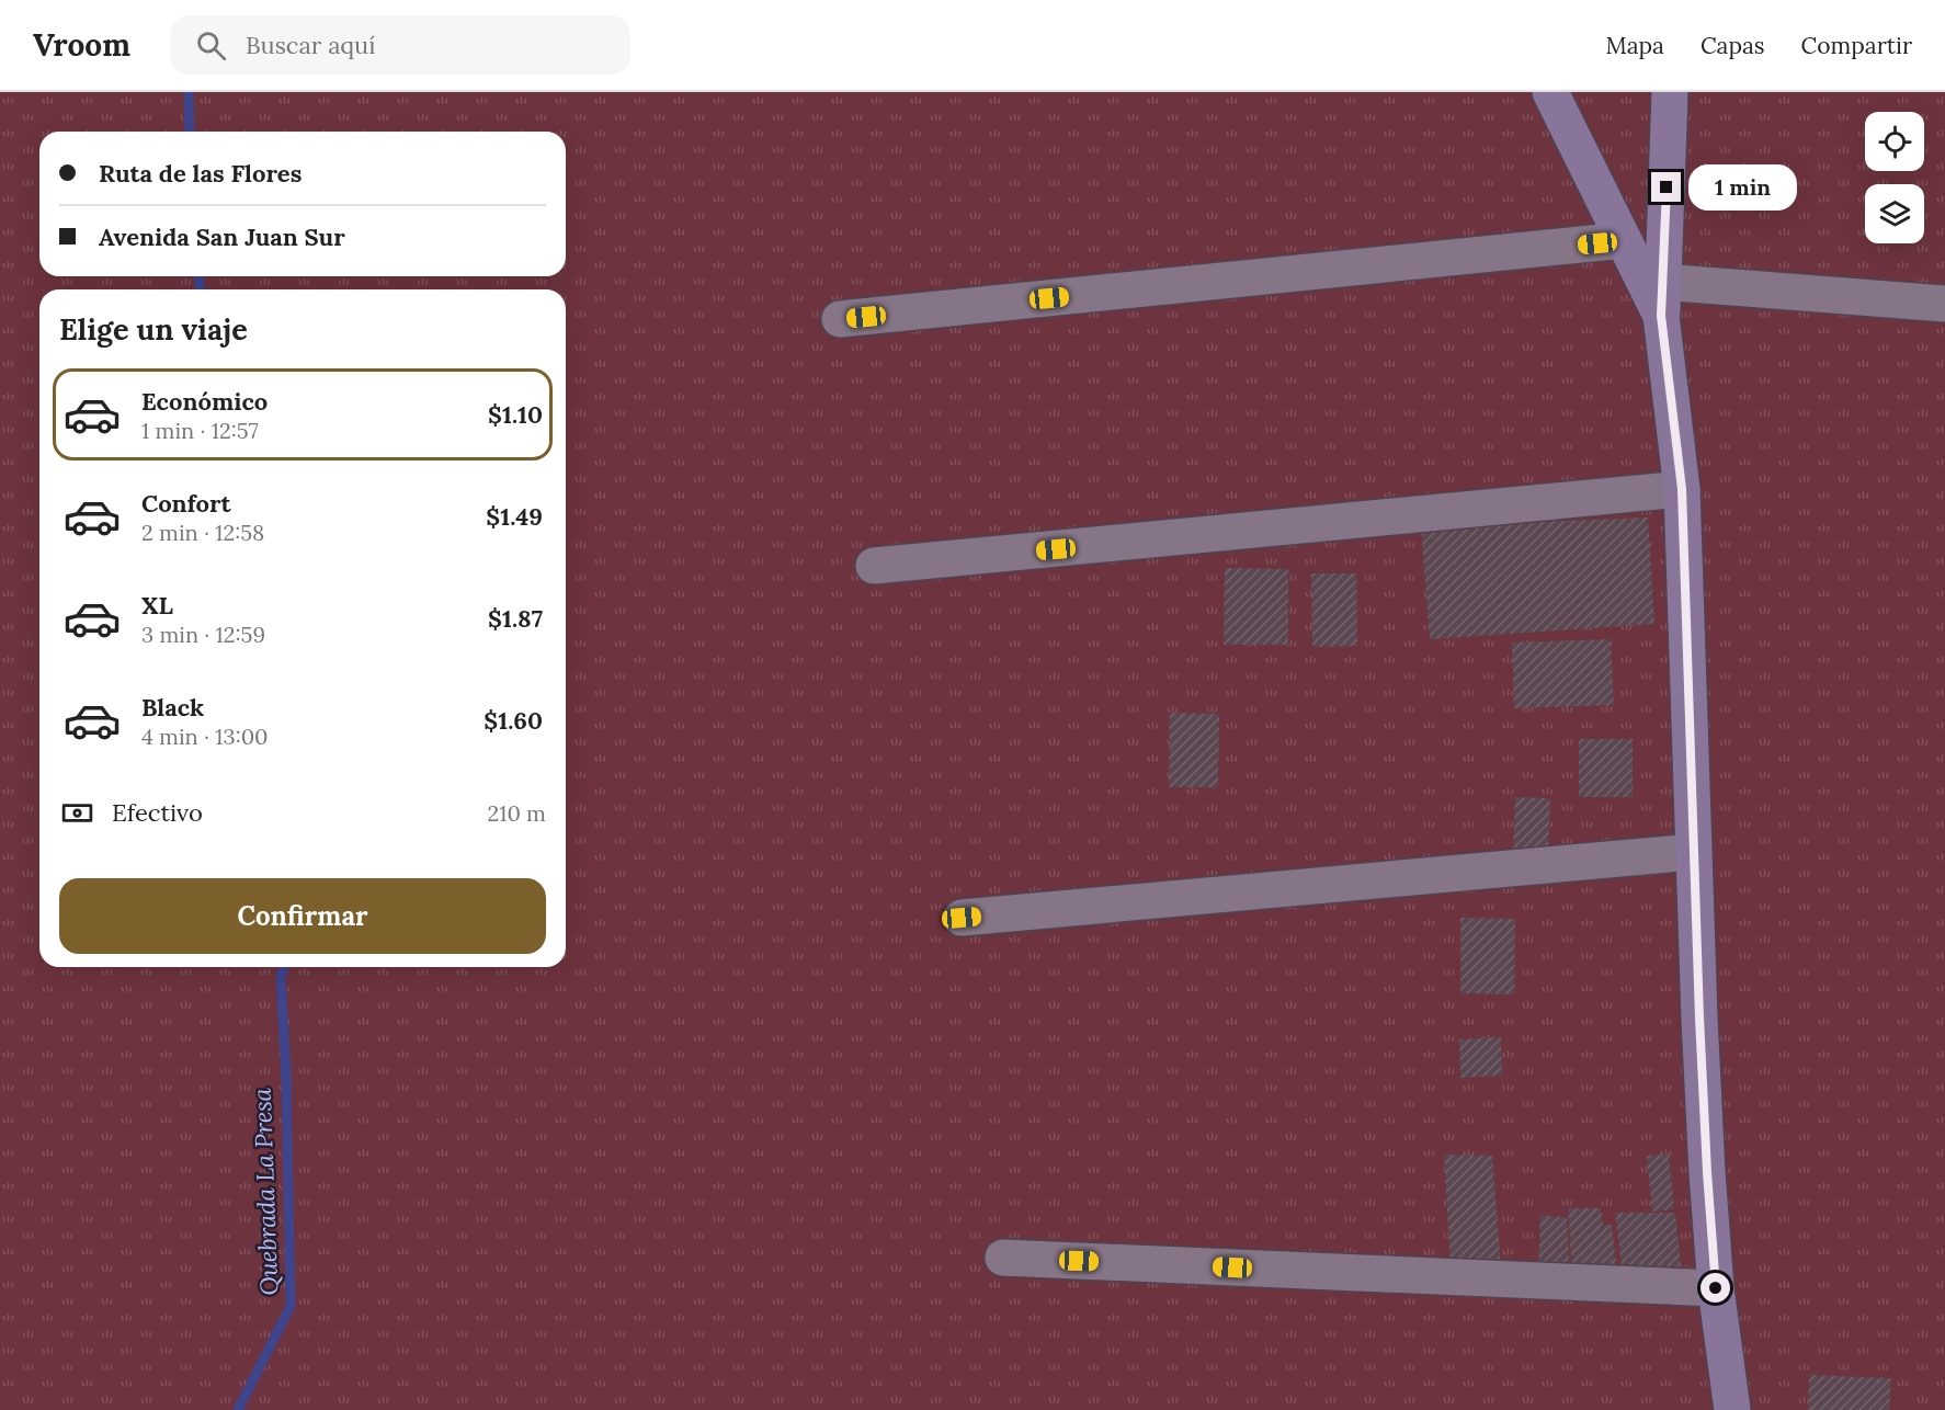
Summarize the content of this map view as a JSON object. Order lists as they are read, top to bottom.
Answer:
{
  "water": ["Quebrada La Presa"],
  "page": {
    "header": "Vroom",
    "search": "Buscar aquí",
    "nav": ["Mapa", "Capas", "Compartir"],
    "banner": ["Ruta de las Flores", "Avenida San Juan Sur"],
    "bubble": "1 min",
    "heading": "Elige un viaje",
    "list": [
      {
        "name": "Económico",
        "note": "1 min · 12:57",
        "value": "$1.10"
      },
      {
        "name": "Confort",
        "note": "2 min · 12:58",
        "value": "$1.49"
      },
      {
        "name": "XL",
        "note": "3 min · 12:59",
        "value": "$1.87"
      },
      {
        "name": "Black",
        "note": "4 min · 13:00",
        "value": "$1.60"
      }
    ],
    "pay": ["Efectivo", "210 m"],
    "buttons": "Confirmar"
  }
}
